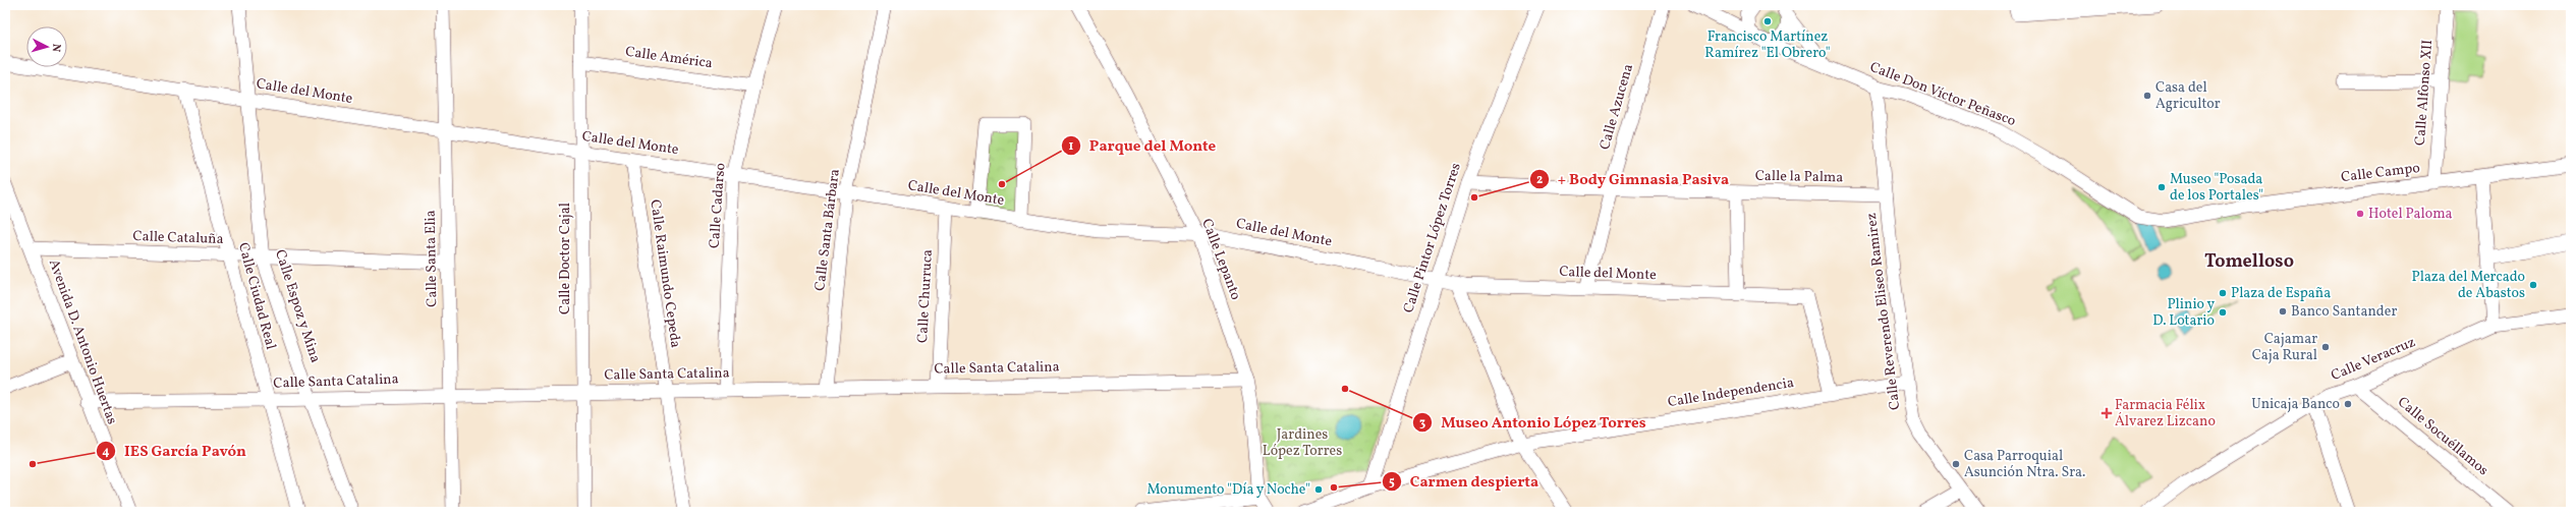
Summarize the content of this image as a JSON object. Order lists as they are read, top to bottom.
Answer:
{
  "streets": {
    "street": [
      "Calle América",
      "Calle del Monte",
      "Calle Alfonso XII",
      "Calle Don Víctor Peñasco",
      "Calle Azucena",
      "Calle Campo",
      "Calle la Palma",
      "Calle Cadarso",
      "Calle Santa Bárbara",
      "Calle Cataluña",
      "Calle Pintor López Torres",
      "Calle Santa Elia",
      "Calle Doctor Cajal",
      "Calle Lepanto",
      "Calle Raimundo Cepeda",
      "Calle Ciudad Real",
      "Calle Churruca",
      "Calle Espoz y Mina",
      "Calle Reverendo Eliseo Ramirez",
      "Avenida D. Antonio Huertas",
      "Calle Veracruz",
      "Calle Santa Catalina",
      "Calle Independencia",
      "Calle Socuéllamos"
    ]
  },
  "crossings": [
    ["Calle América", "Calle Cadarso"],
    ["Calle América", "Calle Doctor Cajal"],
    ["Calle del Monte", "Calle Azucena"],
    ["Calle del Monte", "Calle Cadarso"],
    ["Calle del Monte", "Calle Santa Bárbara"],
    ["Calle del Monte", "Calle Pintor López Torres"],
    ["Calle del Monte", "Calle Santa Elia"],
    ["Calle del Monte", "Calle Doctor Cajal"],
    ["Calle del Monte", "Calle Lepanto"],
    ["Calle del Monte", "Calle Raimundo Cepeda"],
    ["Calle del Monte", "Calle Ciudad Real"],
    ["Calle del Monte", "Calle Churruca"],
    ["Calle del Monte", "Calle Espoz y Mina"],
    ["Calle del Monte", "Calle Independencia"],
    ["Calle Alfonso XII", "Calle Campo"],
    ["Calle Don Víctor Peñasco", "Calle Campo"],
    ["Calle Don Víctor Peñasco", "Calle Reverendo Eliseo Ramirez"],
    ["Calle Azucena", "Calle la Palma"],
    ["Calle la Palma", "Calle Pintor López Torres"],
    ["Calle la Palma", "Calle Reverendo Eliseo Ramirez"],
    ["Calle Cadarso", "Calle Santa Catalina"],
    ["Calle Santa Bárbara", "Calle Santa Catalina"],
    ["Calle Cataluña", "Calle Santa Elia"],
    ["Calle Cataluña", "Calle Ciudad Real"],
    ["Calle Cataluña", "Calle Espoz y Mina"],
    ["Calle Cataluña", "Avenida D. Antonio Huertas"],
    ["Calle Pintor López Torres", "Calle Independencia"],
    ["Calle Santa Elia", "Calle Santa Catalina"],
    ["Calle Doctor Cajal", "Calle Santa Catalina"],
    ["Calle Lepanto", "Calle Santa Catalina"],
    ["Calle Raimundo Cepeda", "Calle Santa Catalina"],
    ["Calle Ciudad Real", "Calle Santa Catalina"],
    ["Calle Churruca", "Calle Santa Catalina"],
    ["Calle Espoz y Mina", "Calle Santa Catalina"],
    ["Calle Reverendo Eliseo Ramirez", "Calle Independencia"],
    ["Avenida D. Antonio Huertas", "Calle Santa Catalina"],
    ["Calle Veracruz", "Calle Socuéllamos"]
  ],
  "districts": ["Tomelloso"],
  "parks": ["Jardines López Torres"],
  "places": {
    "other": [
      "Francisco Martínez Ramírez \"El Obrero\"",
      "Casa del Agricultor",
      "Parque del Monte",
      "Museo \"Posada de los Portales\"",
      "+ Body Gimnasia Pasiva",
      "Hotel Paloma",
      "Plaza del Mercado de Abastos",
      "Plaza de España",
      "Banco Santander",
      "Plinio y D. Lotario",
      "Cajamar Caja Rural",
      "Museo Antonio López Torres",
      "Unicaja Banco",
      "IES García Pavón",
      "Casa Parroquial Asunción Ntra. Sra.",
      "Carmen despierta",
      "Monumento \"Día y Noche\""
    ],
    "health": ["Farmacia Félix Álvarez Lizcano"]
  },
  "north": "right"
}
